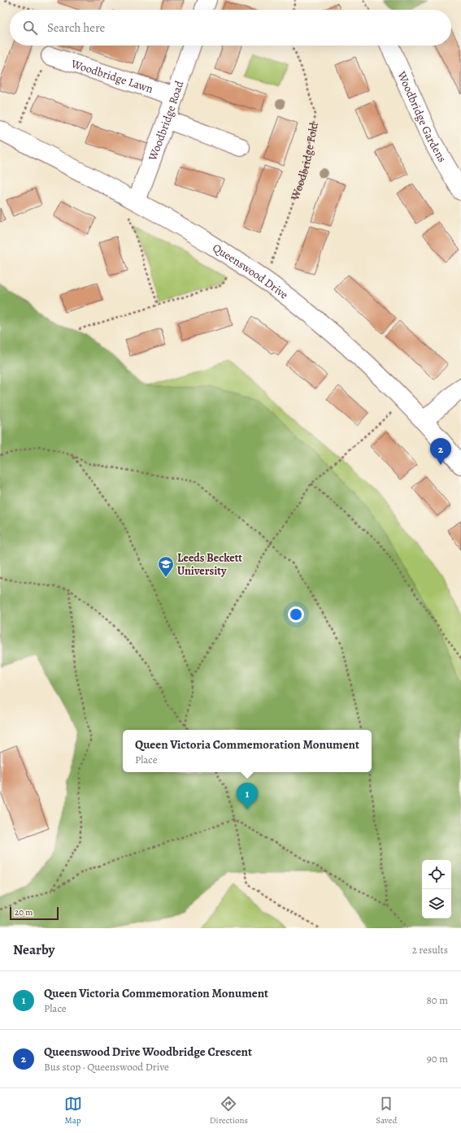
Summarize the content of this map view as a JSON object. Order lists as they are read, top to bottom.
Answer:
{
  "streets": {
    "street": [
      "Woodbridge Lawn",
      "Woodbridge Gardens",
      "Woodbridge Road",
      "Queenswood Drive"
    ],
    "path": ["Woodbridge Fold"]
  },
  "crossings": [
    ["Woodbridge Lawn", "Woodbridge Road"],
    ["Woodbridge Road", "Queenswood Drive"],
    ["Woodbridge Fold", "Queenswood Drive"]
  ],
  "places": {
    "school or university": ["Leeds Beckett University"]
  },
  "scale_bar": "20 m",
  "page": {
    "search": "Search here",
    "pins": ["2", "1"],
    "popup": ["Queen Victoria Commemoration Monument", "Place"],
    "scale": "20 m",
    "heading": ["Nearby", "2 results"],
    "list": [
      {
        "mark": "1",
        "name": "Queen Victoria Commemoration Monument",
        "note": "Place",
        "value": "80 m"
      },
      {
        "mark": "2",
        "name": "Queenswood Drive Woodbridge Crescent",
        "note": "Bus stop · Queenswood Drive",
        "value": "90 m"
      }
    ],
    "nav": ["Map", "Directions", "Saved"]
  }
}
